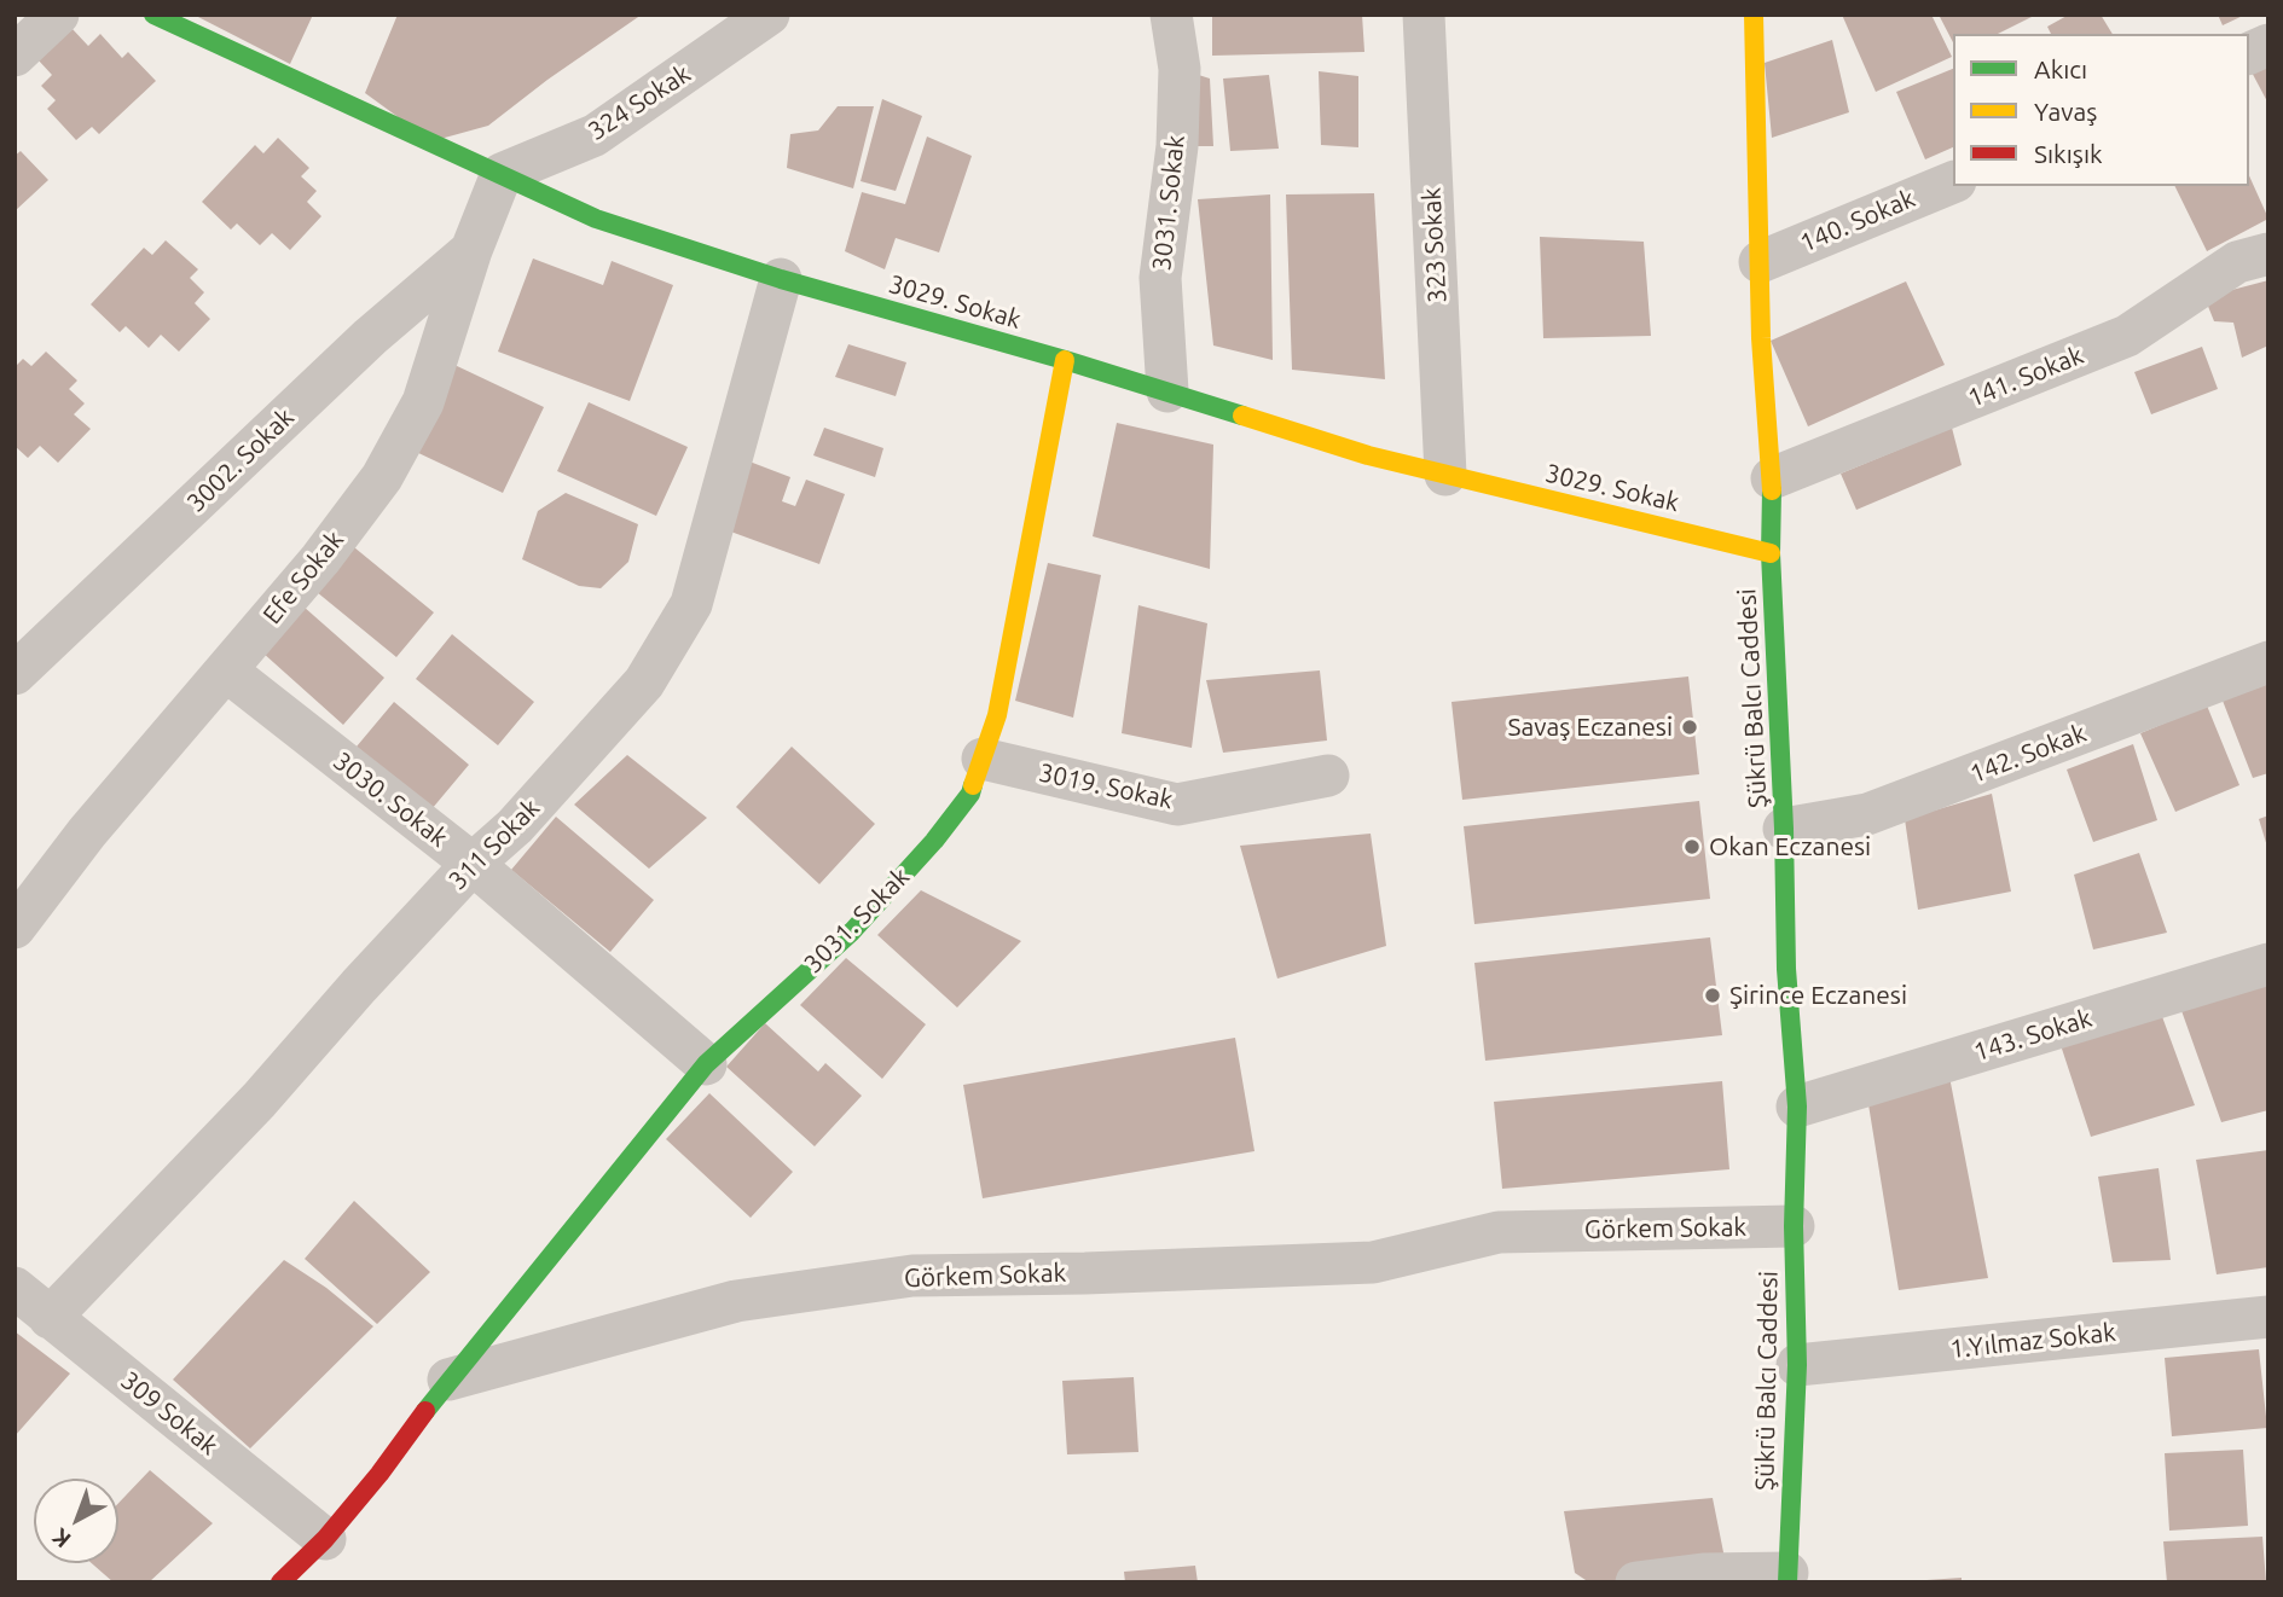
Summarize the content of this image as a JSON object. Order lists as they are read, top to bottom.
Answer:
{
  "streets": {
    "street": [
      "324 Sokak",
      "3031. Sokak",
      "140. Sokak",
      "323 Sokak",
      "3029. Sokak",
      "141. Sokak",
      "3002. Sokak",
      "Efe Sokak",
      "Şükrü Balcı Caddesi",
      "142. Sokak",
      "3019. Sokak",
      "3030. Sokak",
      "311 Sokak",
      "143. Sokak",
      "Görkem Sokak",
      "1.Yılmaz Sokak",
      "309 Sokak"
    ]
  },
  "crossings": [
    ["324 Sokak", "3029. Sokak"],
    ["324 Sokak", "Efe Sokak"],
    ["3031. Sokak", "3029. Sokak"],
    ["3031. Sokak", "3019. Sokak"],
    ["3031. Sokak", "3030. Sokak"],
    ["3031. Sokak", "Görkem Sokak"],
    ["140. Sokak", "Şükrü Balcı Caddesi"],
    ["323 Sokak", "3029. Sokak"],
    ["3029. Sokak", "Efe Sokak"],
    ["3029. Sokak", "Şükrü Balcı Caddesi"],
    ["3029. Sokak", "311 Sokak"],
    ["141. Sokak", "Şükrü Balcı Caddesi"],
    ["3002. Sokak", "Efe Sokak"],
    ["Efe Sokak", "3030. Sokak"],
    ["Şükrü Balcı Caddesi", "142. Sokak"],
    ["Şükrü Balcı Caddesi", "143. Sokak"],
    ["Şükrü Balcı Caddesi", "Görkem Sokak"],
    ["Şükrü Balcı Caddesi", "1.Yılmaz Sokak"],
    ["3030. Sokak", "311 Sokak"],
    ["311 Sokak", "309 Sokak"]
  ],
  "places": ["Savaş Eczanesi", "Okan Eczanesi", "Şirince Eczanesi"],
  "legend": ["Akıcı", "Yavaş", "Sıkışık"],
  "north": "bottom left"
}
